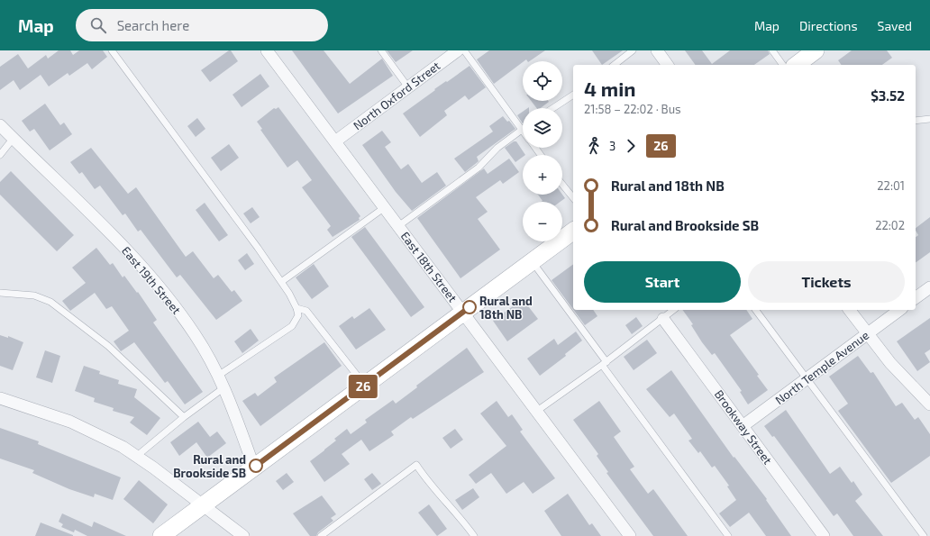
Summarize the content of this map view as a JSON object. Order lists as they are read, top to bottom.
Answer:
{
  "streets": {
    "street": [
      "North Oxford Street",
      "East 18th Street",
      "East 19th Street",
      "North Temple Avenue",
      "Brookway Street"
    ]
  },
  "crossings": [
    ["North Oxford Street", "East 18th Street"],
    ["North Temple Avenue", "Brookway Street"]
  ],
  "places": ["Rural and 18th NB", "Rural and Brookside SB"],
  "lines": ["bus line 26"],
  "page": {
    "header": "Map",
    "search": "Search here",
    "nav": ["Map", "Directions", "Saved"],
    "on_map": "26",
    "map_buttons": ["+", "−"],
    "heading": ["4 min", "21:58 – 22:02 · Bus", "$3.52"],
    "legs": ["3", "26"],
    "list": [
      {
        "name": "Rural and 18th NB",
        "value": "22:01"
      },
      {
        "name": "Rural and Brookside SB",
        "value": "22:02"
      }
    ],
    "buttons": ["Start", "Tickets"]
  }
}
